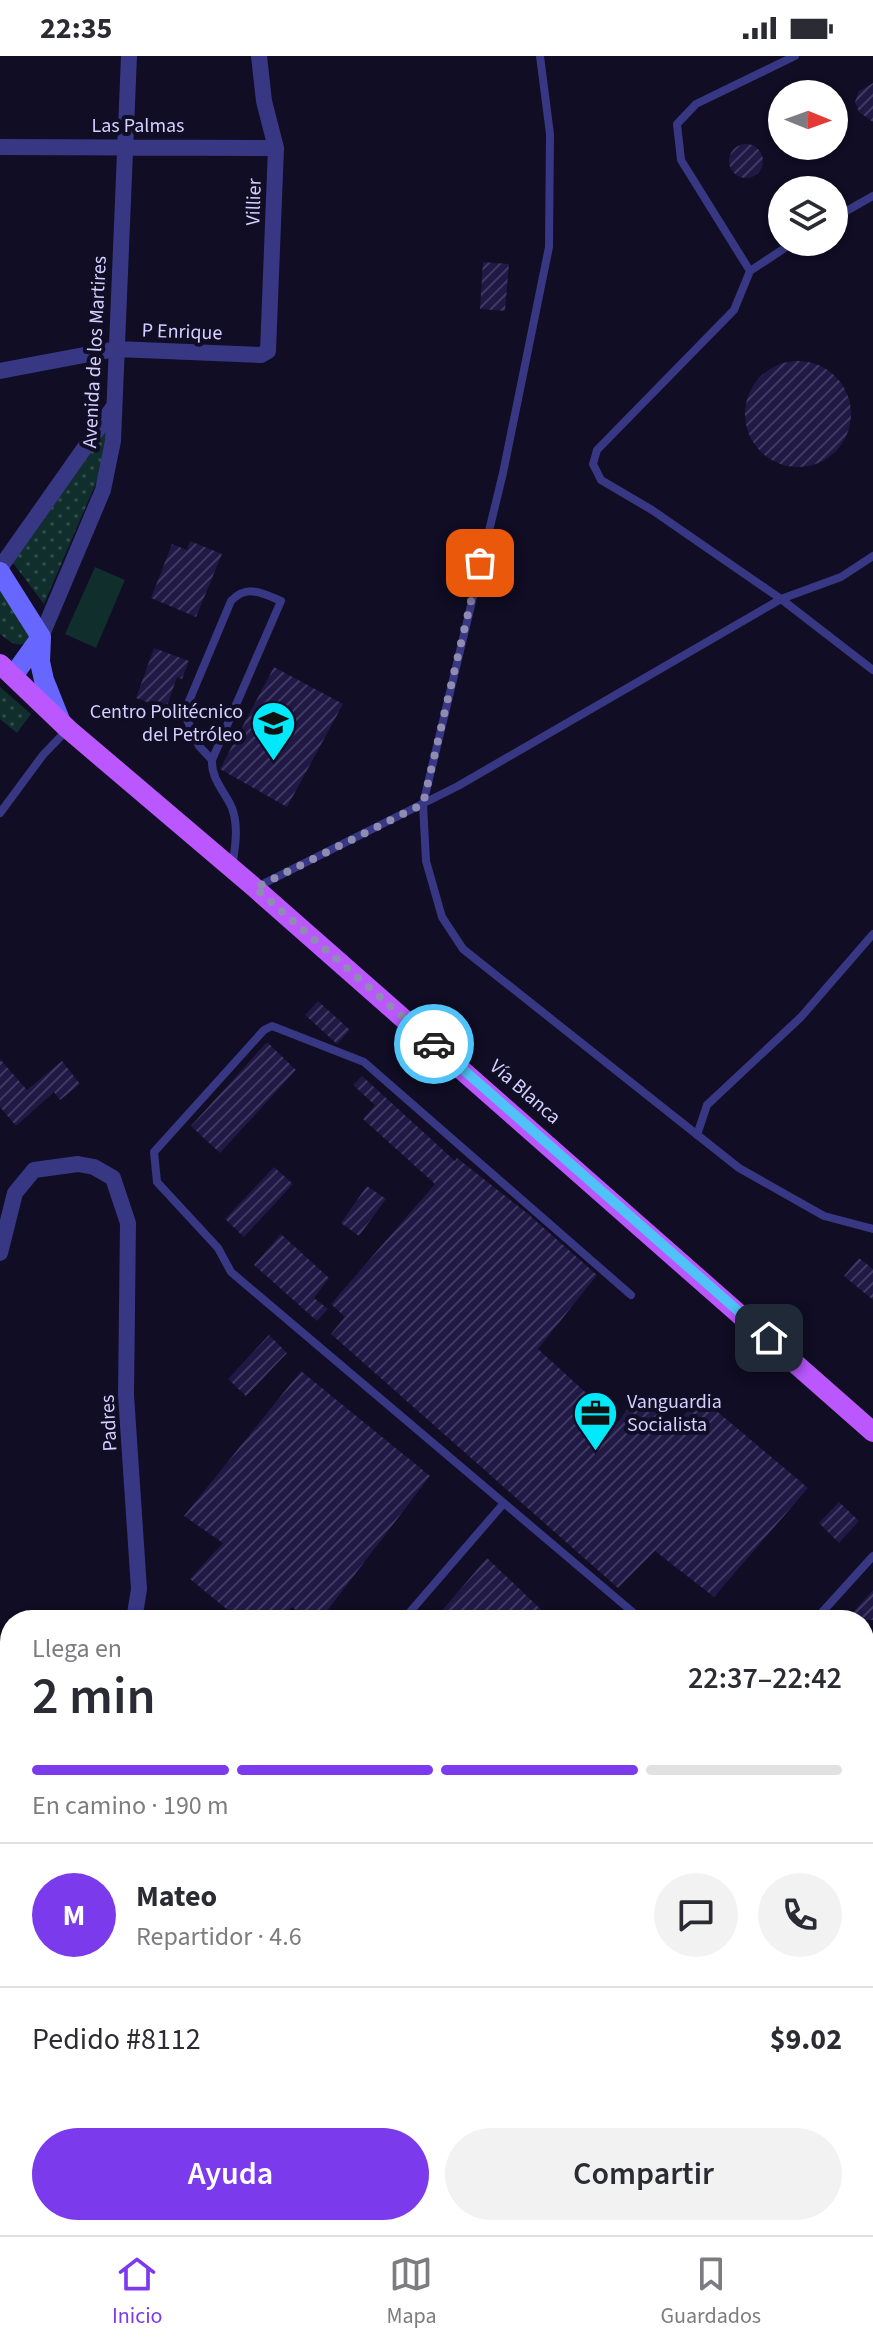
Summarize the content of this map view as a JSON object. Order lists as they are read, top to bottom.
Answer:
{
  "streets": {
    "main road": ["Vía Blanca"],
    "street": [
      "Las Palmas",
      "Villier",
      "P Enrique",
      "Avenida de los Martires",
      "Padres"
    ]
  },
  "crossings": [
    ["Las Palmas", "Villier"],
    ["Las Palmas", "Avenida de los Martires"],
    ["Villier", "P Enrique"],
    ["P Enrique", "Avenida de los Martires"]
  ],
  "places": {
    "school or university": ["Centro Politécnico del Petróleo"],
    "office": ["Vanguardia Socialista"]
  },
  "north": "right",
  "page": {
    "status": "22:35",
    "heading": ["2 min", "Llega en", "22:37–22:42"],
    "panel": [
      "Mateo",
      "Repartidor · 4.6",
      "Pedido #8112",
      "$9.02"
    ],
    "bar": "En camino · 190 m",
    "round": "M",
    "buttons": ["Ayuda", "Compartir"],
    "tabs": ["Inicio", "Mapa", "Guardados"]
  }
}
